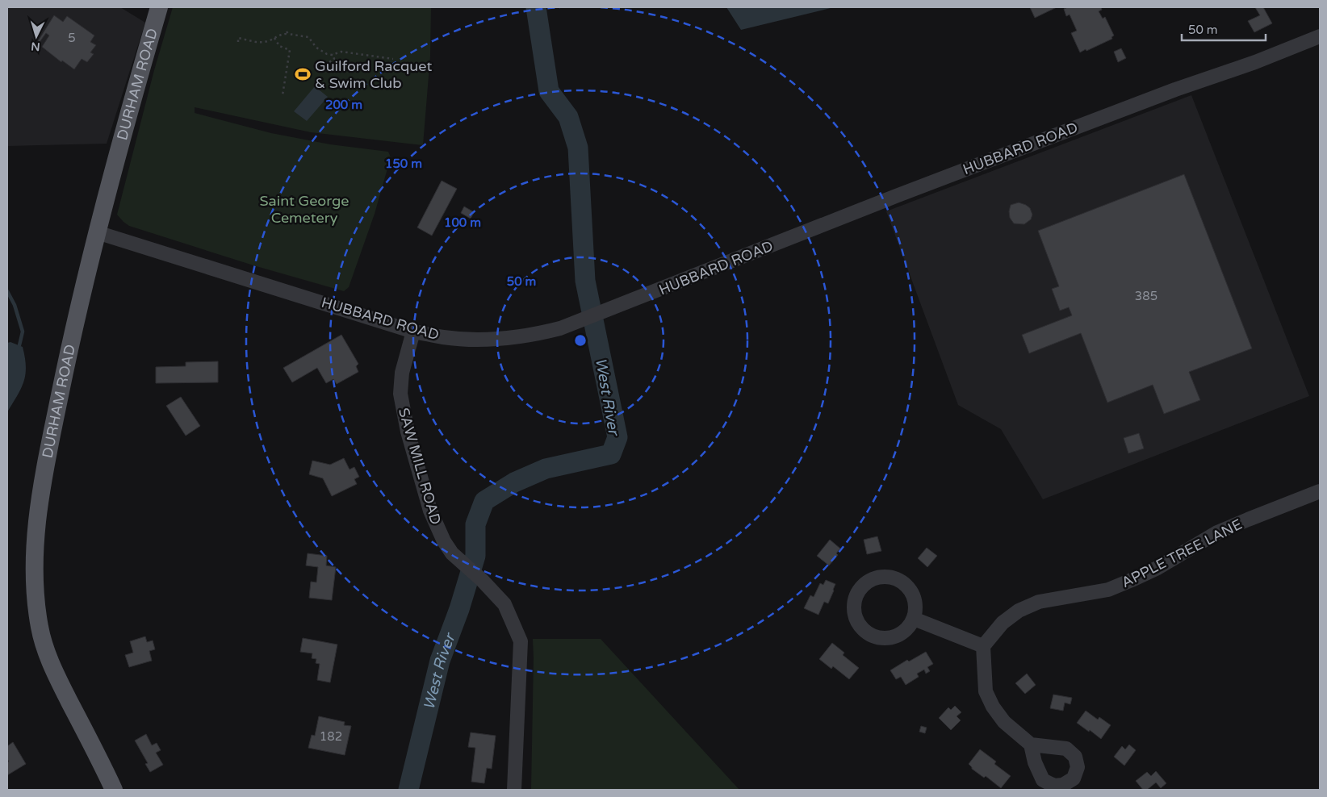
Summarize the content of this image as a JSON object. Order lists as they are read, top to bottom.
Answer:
{
  "streets": {
    "main road": ["DURHAM ROAD"],
    "street": ["HUBBARD ROAD", "SAW MILL ROAD", "APPLE TREE LANE"]
  },
  "crossings": [
    ["DURHAM ROAD", "HUBBARD ROAD"],
    ["HUBBARD ROAD", "SAW MILL ROAD"]
  ],
  "water": ["West River"],
  "parks": ["Saint George Cemetery"],
  "places": {
    "sports": ["Guilford Racquet & Swim Club"]
  },
  "house_numbers": ["5", "385", "182"],
  "scale_bar": "50 m",
  "north": "bottom",
  "rings": [
    "200 m",
    "150 m",
    "100 m",
    "50 m"
  ]
}
